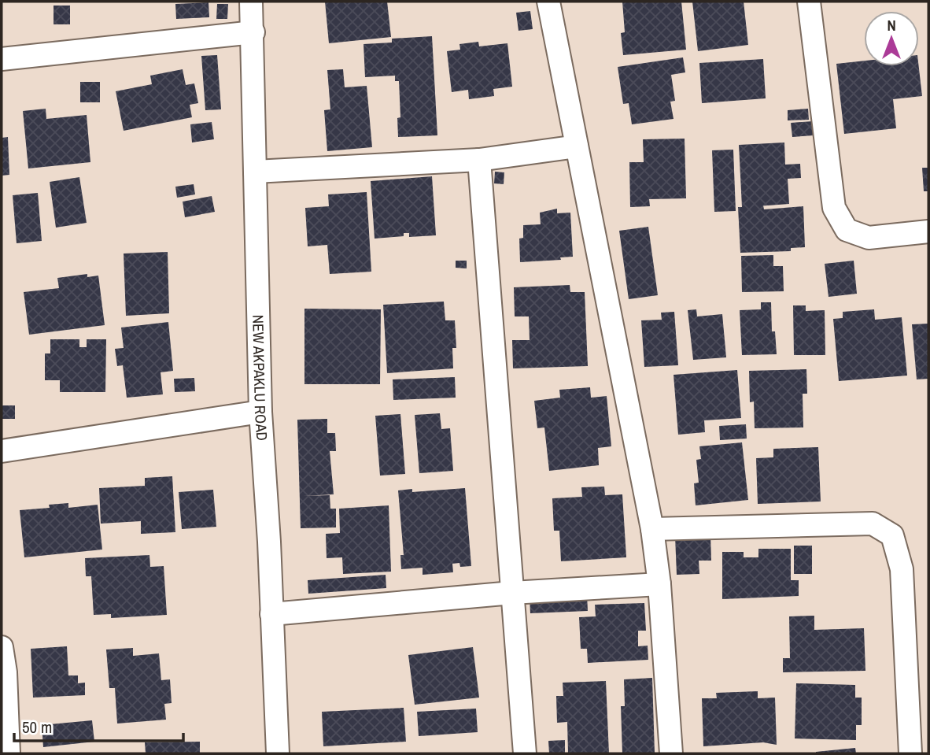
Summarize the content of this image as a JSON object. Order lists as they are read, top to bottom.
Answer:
{
  "streets": {
    "street": ["NEW AKPAKLU ROAD"]
  },
  "scale_bar": "50 m",
  "north": "top"
}
